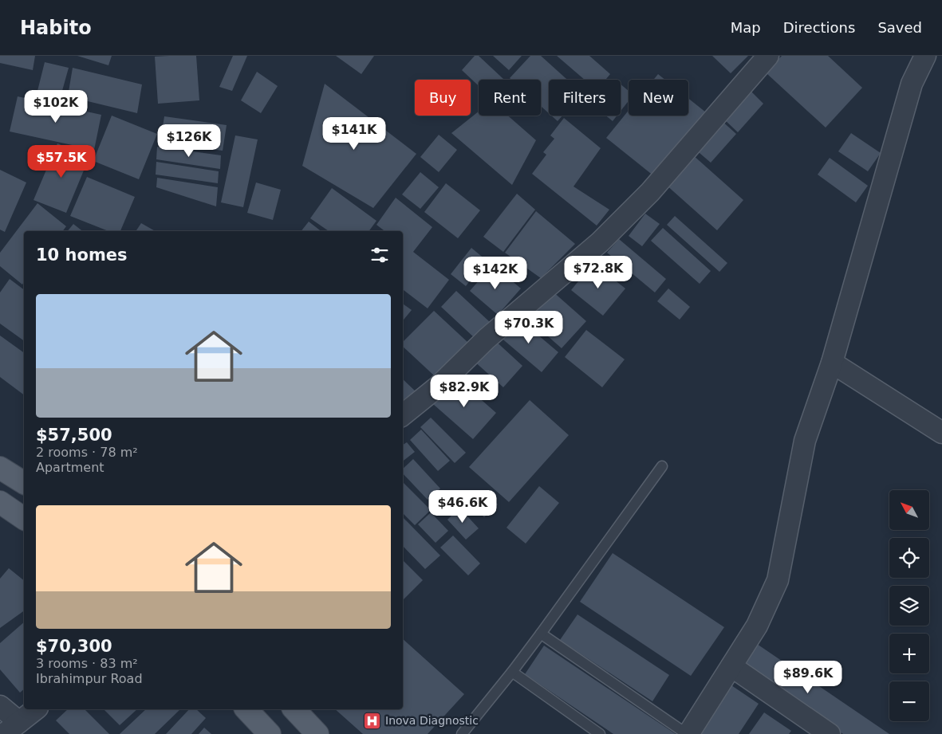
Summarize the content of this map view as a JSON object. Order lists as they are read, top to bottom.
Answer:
{
  "places": {
    "hospital": ["Inova Diagnostic"]
  },
  "north": "top left",
  "page": {
    "header": "Habito",
    "nav": ["Map", "Directions", "Saved"],
    "chip": [
      "Buy",
      "Rent",
      "Filters",
      "New"
    ],
    "price": [
      "$102K",
      "$141K",
      "$126K",
      "$57.5K",
      "$72.8K",
      "$142K",
      "$70.3K",
      "$82.9K",
      "$46.6K",
      "$89.6K"
    ],
    "heading": "10 homes",
    "list": [
      {
        "name": "$57,500",
        "note": "2 rooms · 78 m² · Apartment"
      },
      {
        "name": "$70,300",
        "note": "3 rooms · 83 m² · Ibrahimpur Road"
      }
    ],
    "map_buttons": ["+", "−"]
  }
}
